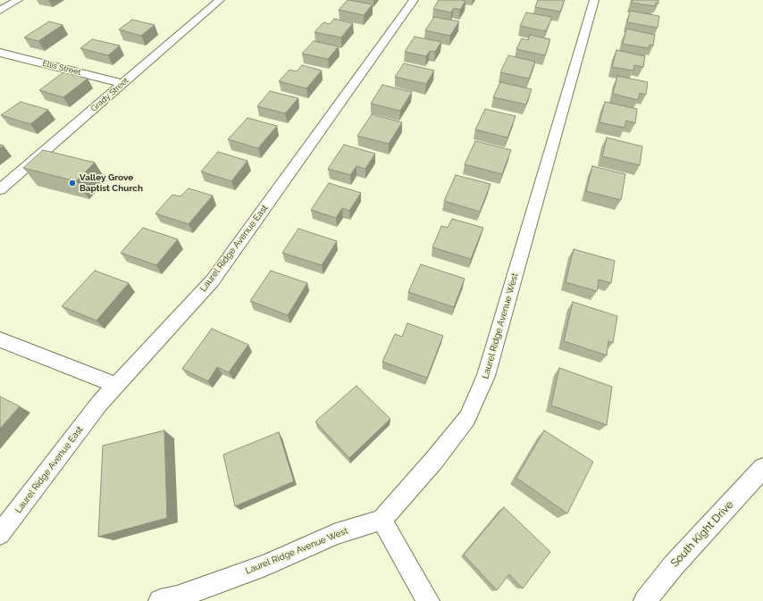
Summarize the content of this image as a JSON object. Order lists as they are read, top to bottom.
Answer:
{
  "streets": {
    "street": [
      "Ellis Street",
      "Grady Street",
      "Laurel Ridge Avenue East",
      "Laurel Ridge Avenue West",
      "South Kight Drive"
    ]
  },
  "crossings": [
    ["Ellis Street", "Grady Street"]
  ],
  "places": ["Valley Grove Baptist Church"]
}
